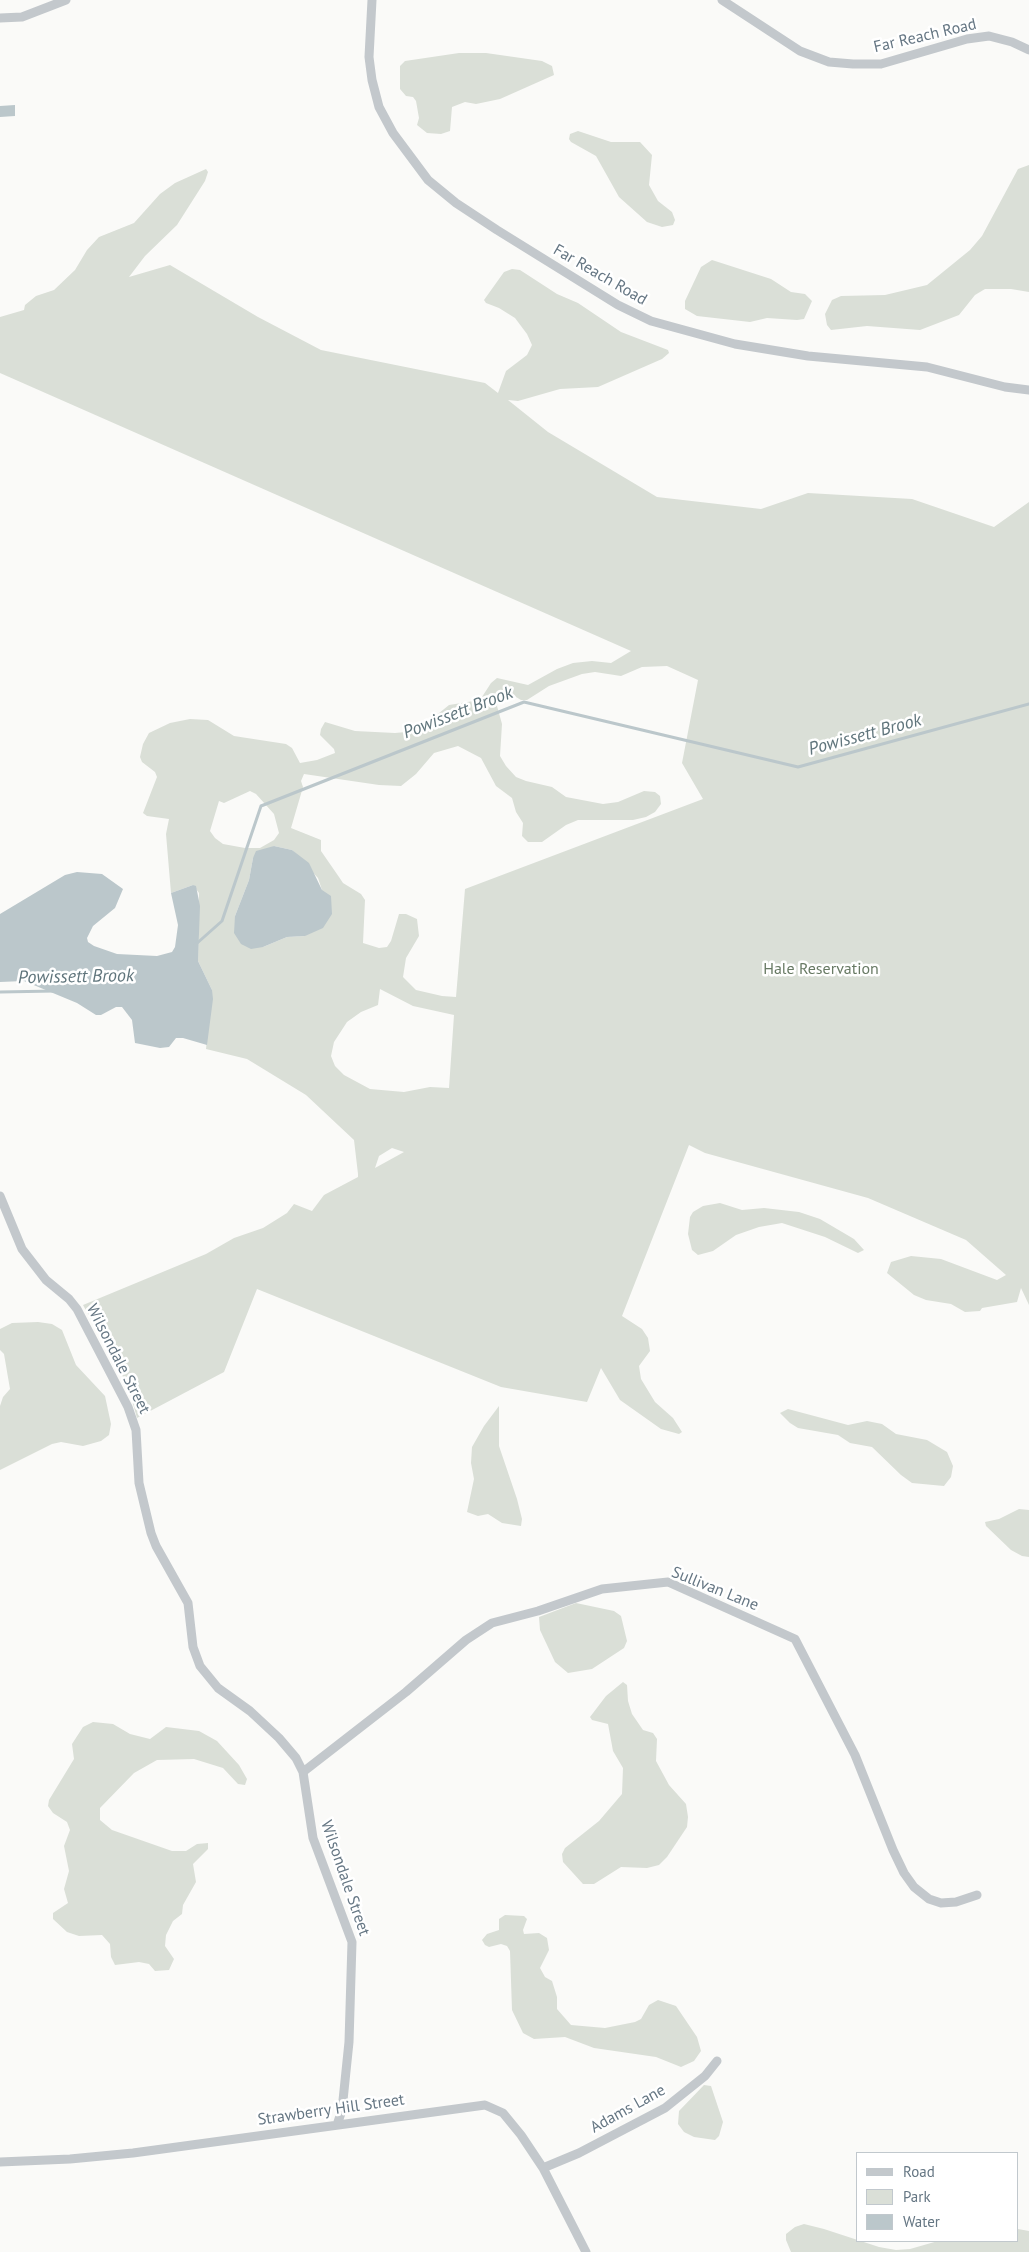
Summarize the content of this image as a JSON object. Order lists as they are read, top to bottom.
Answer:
{
  "streets": {
    "street": [
      "Far Reach Road",
      "Wilsondale Street",
      "Sullivan Lane",
      "Adams Lane",
      "Strawberry Hill Street"
    ]
  },
  "crossings": [
    ["Wilsondale Street", "Sullivan Lane"],
    ["Wilsondale Street", "Strawberry Hill Street"],
    ["Adams Lane", "Strawberry Hill Street"]
  ],
  "water": ["Powissett Brook"],
  "parks": ["Hale Reservation"],
  "legend": ["Road", "Park", "Water"]
}
